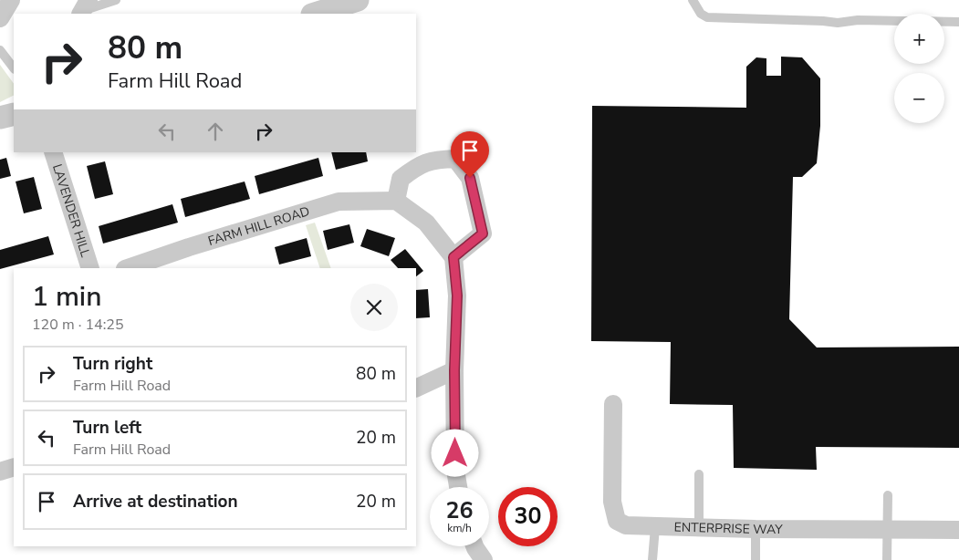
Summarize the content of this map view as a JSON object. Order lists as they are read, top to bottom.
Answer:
{
  "streets": {
    "street": ["LAVENDER HILL", "FARM HILL ROAD", "ENTERPRISE WAY"]
  },
  "page": {
    "map_buttons": ["+", "−"],
    "turn": ["80 m", "Farm Hill Road"],
    "heading": ["1 min", "120 m · 14:25"],
    "list": [
      {
        "name": "Turn right",
        "note": "Farm Hill Road",
        "value": "80 m"
      },
      {
        "name": "Turn left",
        "note": "Farm Hill Road",
        "value": "20 m"
      },
      {
        "name": "Arrive at destination",
        "value": "20 m"
      }
    ],
    "speed": "26 km/h",
    "limit": "30"
  }
}
